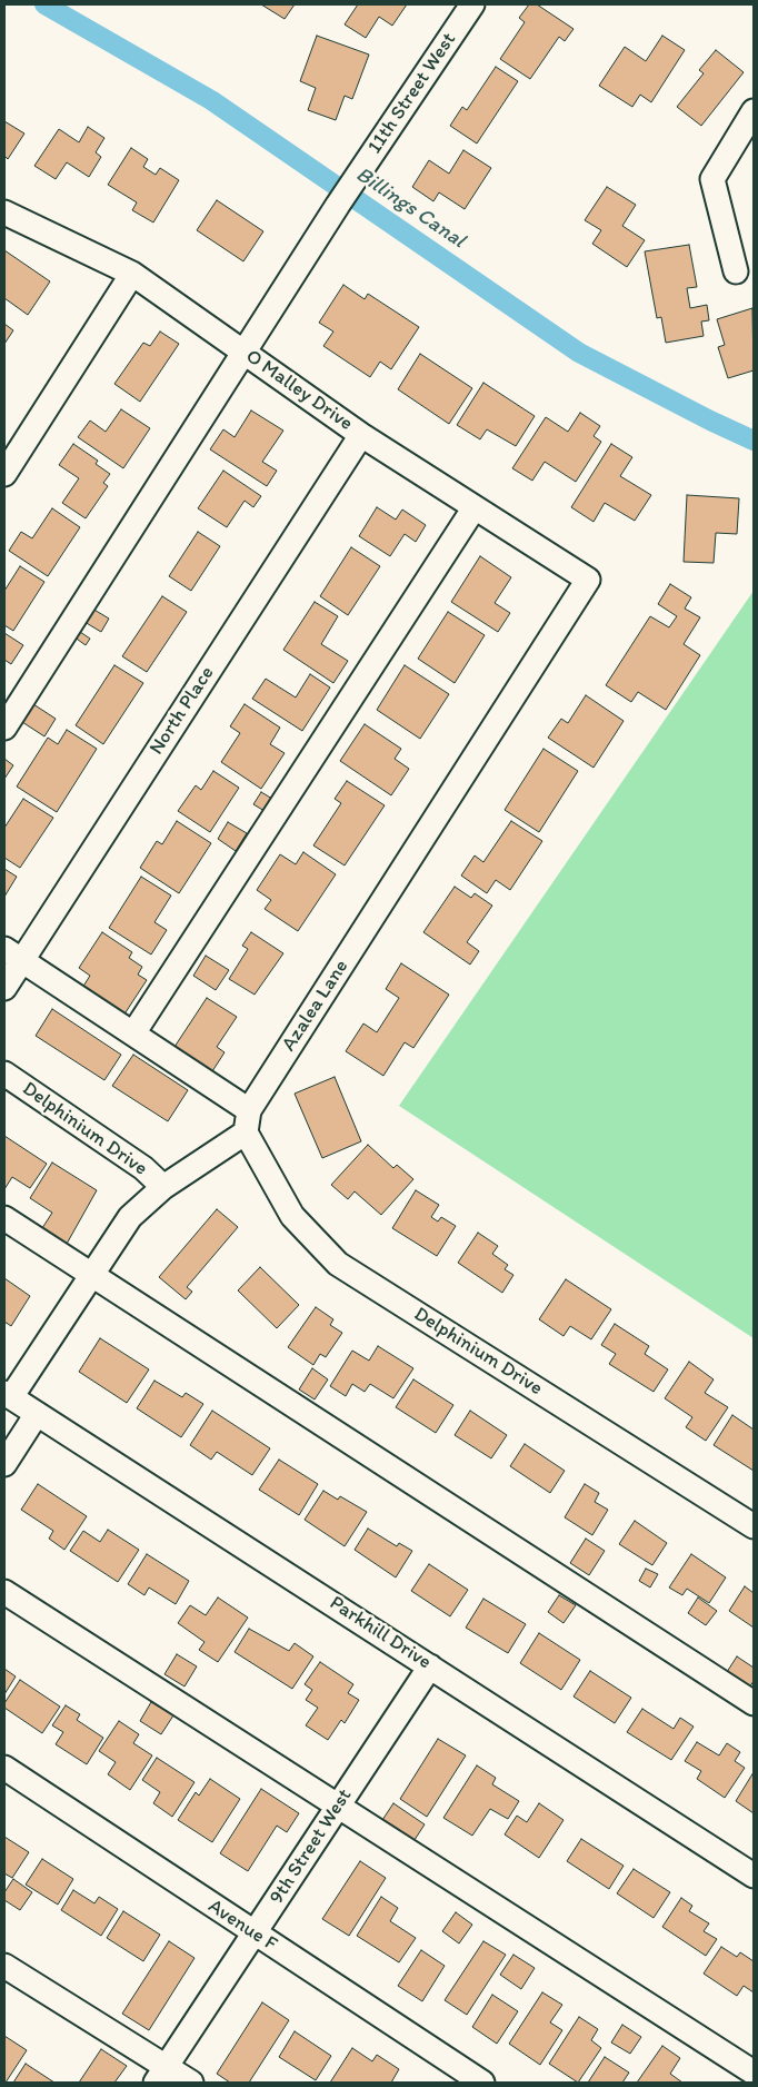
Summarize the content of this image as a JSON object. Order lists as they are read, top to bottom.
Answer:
{
  "streets": {
    "street": [
      "11th Street West",
      "O Malley Drive",
      "North Place",
      "Azalea Lane",
      "Delphinium Drive",
      "Parkhill Drive",
      "9th Street West",
      "Avenue F"
    ]
  },
  "crossings": [
    ["11th Street West", "O Malley Drive"],
    ["O Malley Drive", "North Place"],
    ["O Malley Drive", "Azalea Lane"],
    ["Azalea Lane", "Delphinium Drive"],
    ["Parkhill Drive", "9th Street West"],
    ["9th Street West", "Avenue F"]
  ],
  "water": ["Billings Canal"]
}
